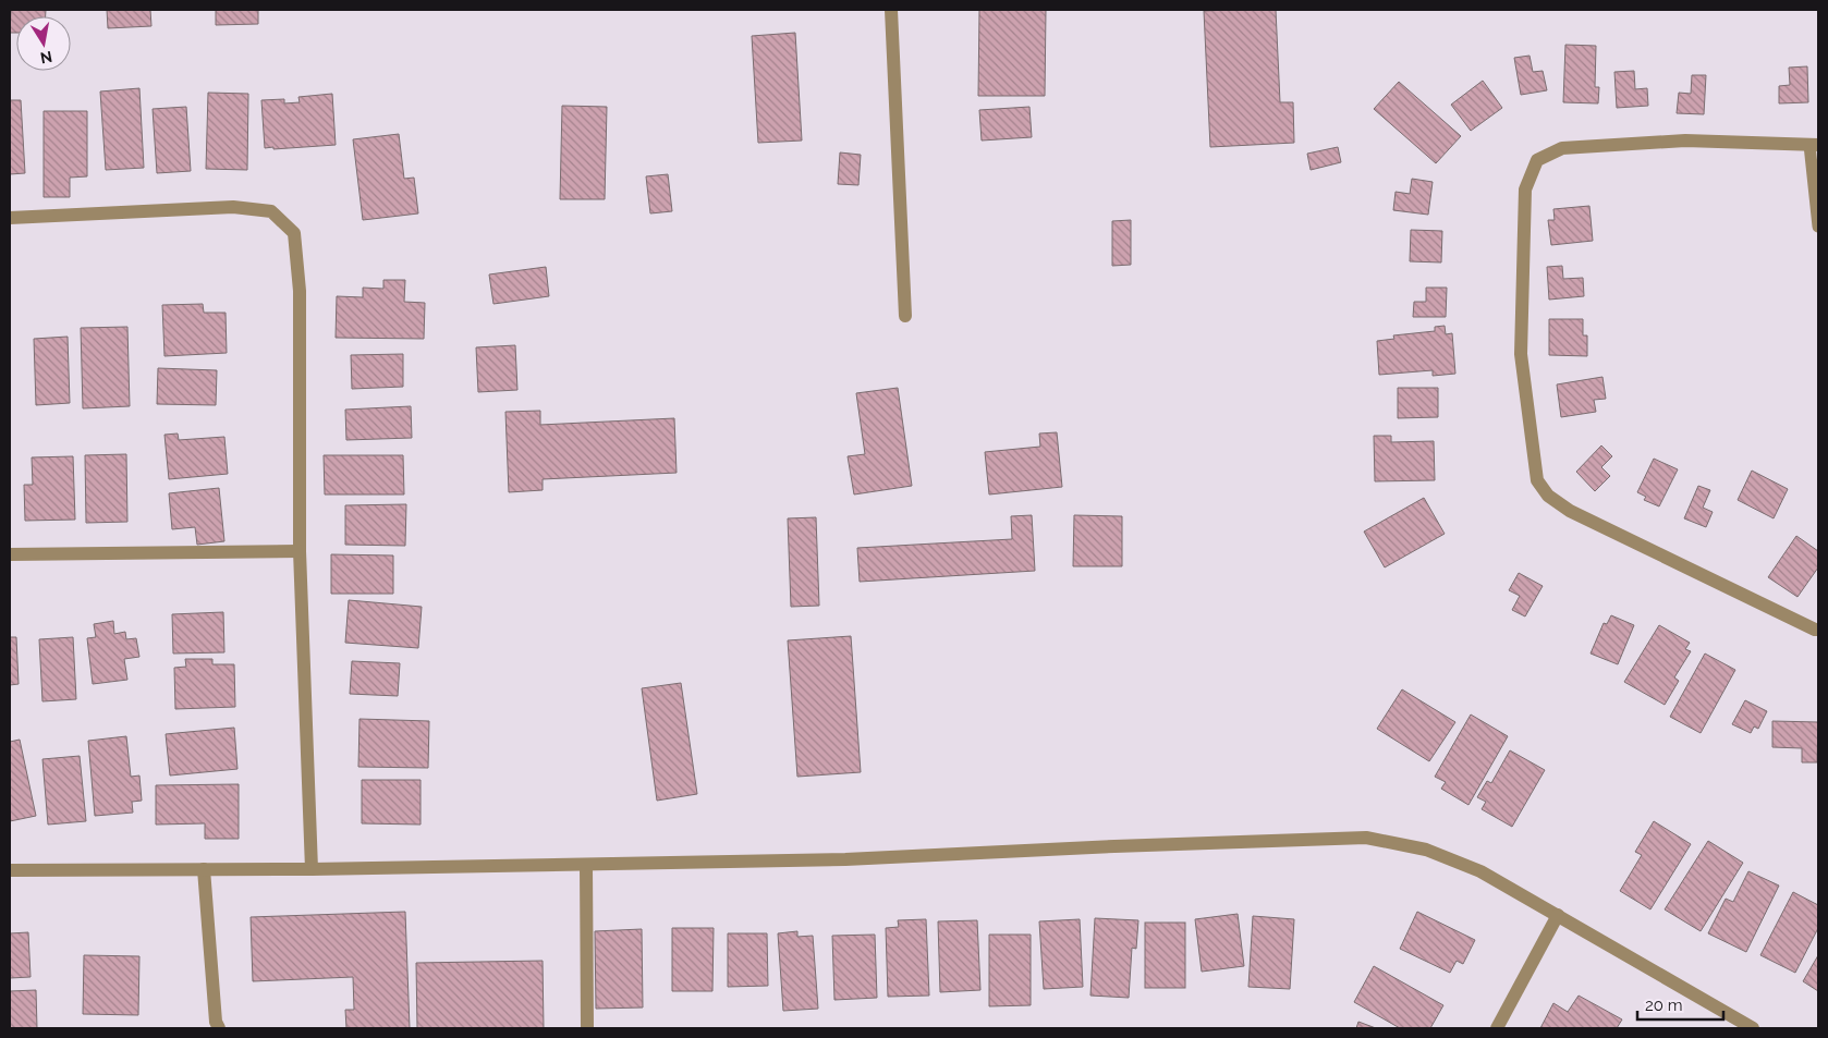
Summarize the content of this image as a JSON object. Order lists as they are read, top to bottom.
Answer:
{
  "scale_bar": "20 m",
  "north": "bottom"
}
